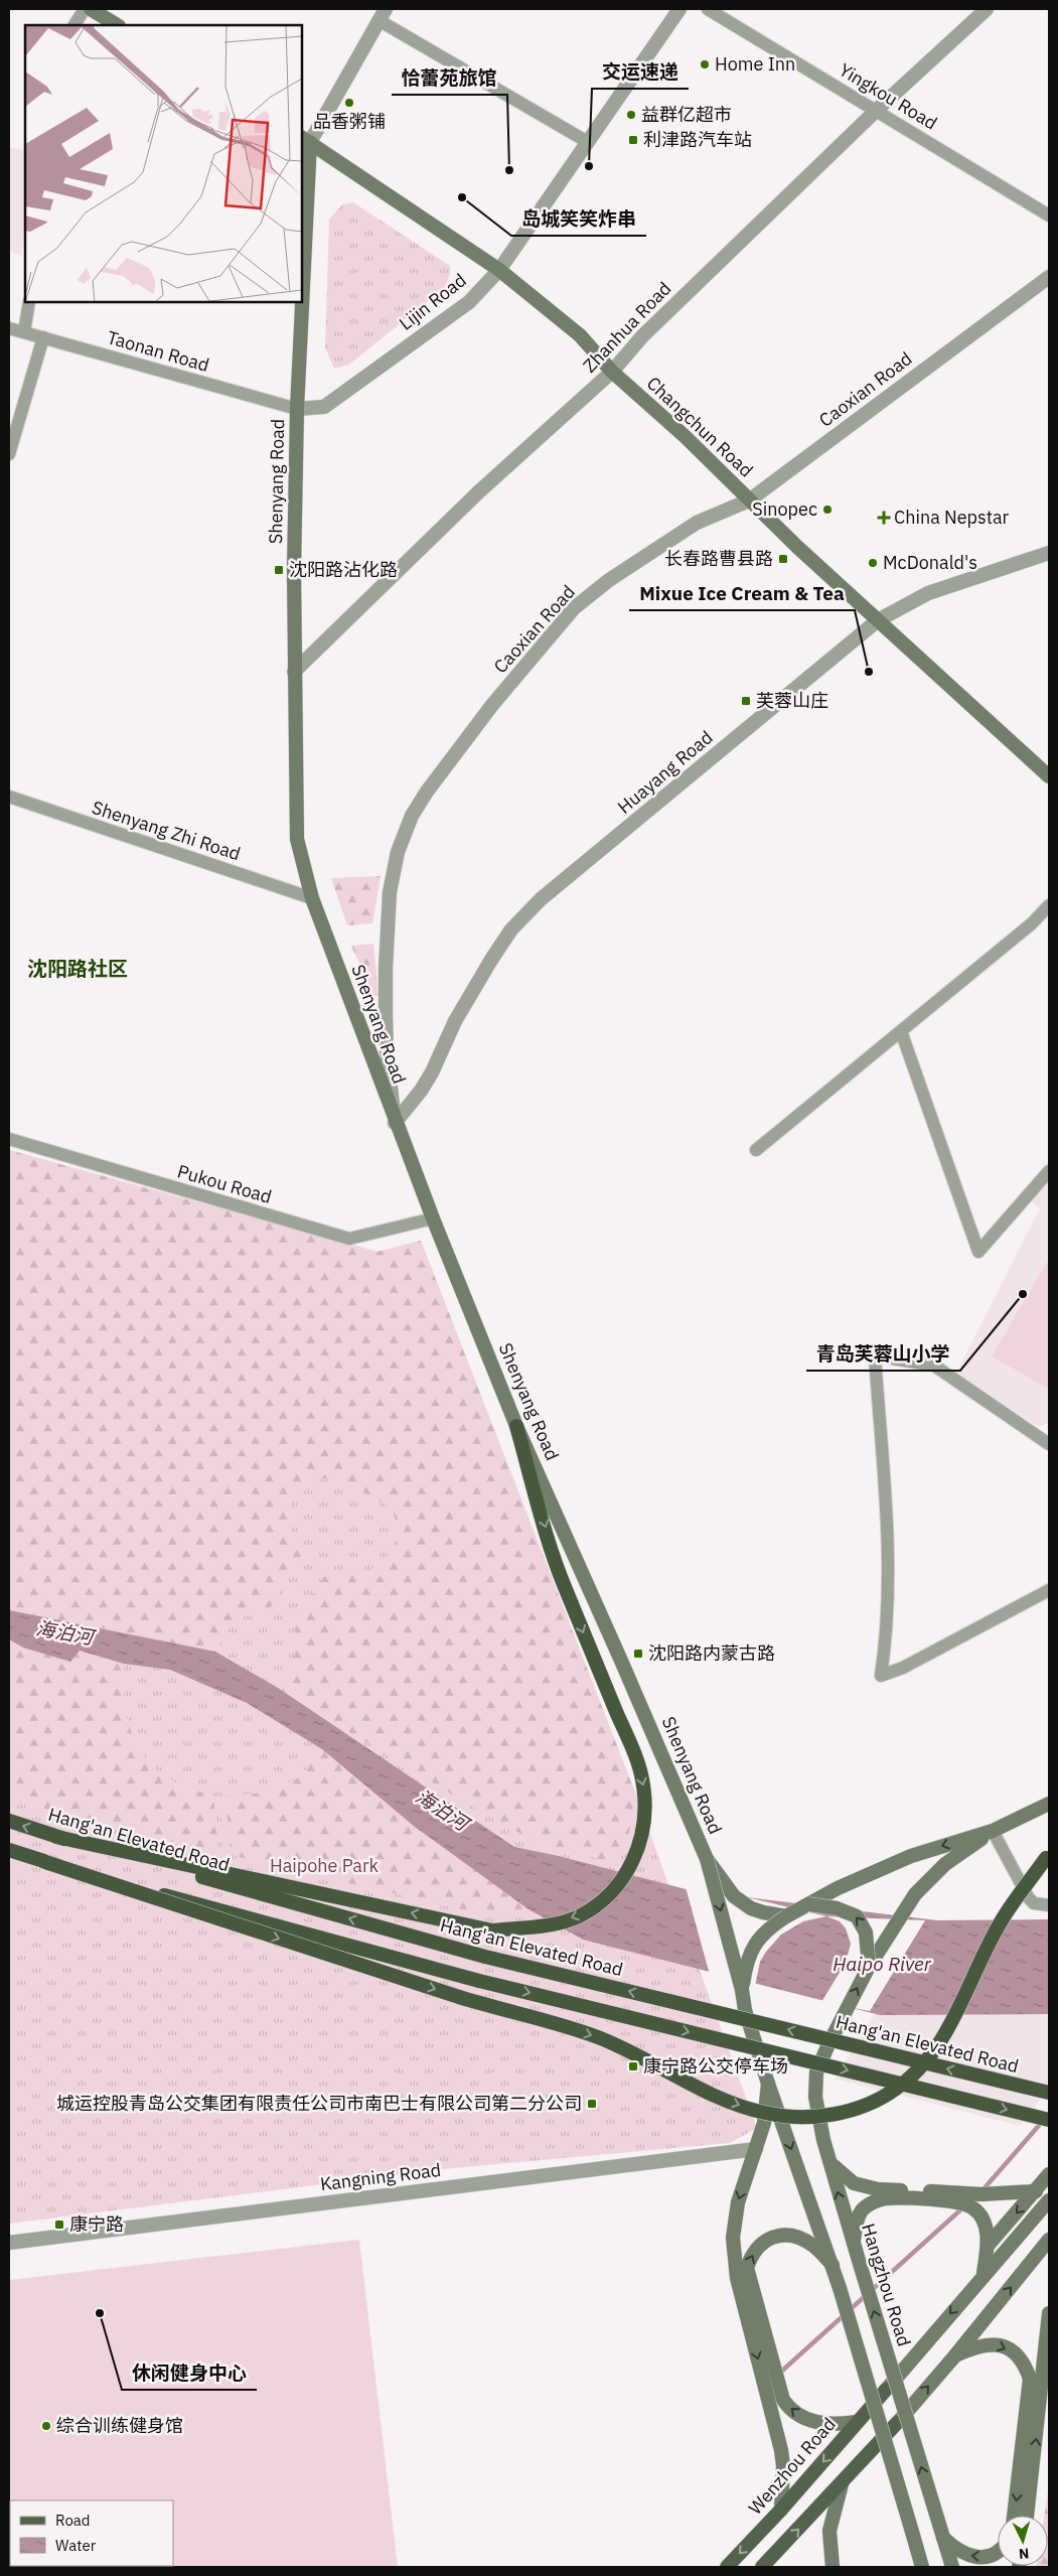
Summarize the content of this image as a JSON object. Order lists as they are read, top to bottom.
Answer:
{
  "streets": {
    "highway": ["Hang'an Elevated Road"],
    "main road": [
      "Changchun Road",
      "Shenyang Road",
      "Hangzhou Road",
      "Wenzhou Road"
    ],
    "street": [
      "Yingkou Road",
      "Lijin Road",
      "Zhanhua Road",
      "Taonan Road",
      "Caoxian Road",
      "Huayang Road",
      "Shenyang Zhi Road",
      "Pukou Road",
      "Kangning Road"
    ]
  },
  "crossings": [
    ["Yingkou Road", "Zhanhua Road"],
    ["Lijin Road", "Taonan Road"],
    ["Lijin Road", "Changchun Road"],
    ["Lijin Road", "Shenyang Road"],
    ["Zhanhua Road", "Changchun Road"],
    ["Zhanhua Road", "Shenyang Road"],
    ["Taonan Road", "Shenyang Road"],
    ["Caoxian Road", "Changchun Road"],
    ["Caoxian Road", "Shenyang Road"],
    ["Caoxian Road", "Huayang Road"],
    ["Changchun Road", "Shenyang Road"],
    ["Changchun Road", "Huayang Road"],
    ["Shenyang Road", "Huayang Road"],
    ["Shenyang Road", "Shenyang Zhi Road"],
    ["Shenyang Road", "Pukou Road"]
  ],
  "districts": ["沈阳路社区"],
  "water": ["海泊河", "Haipo River"],
  "parks": ["Haipohe Park"],
  "places": {
    "other": [
      "Home Inn",
      "品香粥铺",
      "益群亿超市",
      "交运速递",
      "恰蕾苑旅馆",
      "岛城笑笑炸串",
      "Sinopec",
      "McDonald's",
      "Mixue Ice Cream & Tea",
      "青岛芙蓉山小学",
      "休闲健身中心",
      "综合训练健身馆"
    ],
    "transit": [
      "利津路汽车站",
      "长春路曹县路",
      "沈阳路沾化路",
      "芙蓉山庄",
      "沈阳路内蒙古路",
      "康宁路公交停车场",
      "城运控股青岛公交集团有限责任公司市南巴士有限公司第二分公司",
      "康宁路"
    ],
    "health": ["China Nepstar"]
  },
  "legend": ["Road", "Water"],
  "north": "bottom"
}
